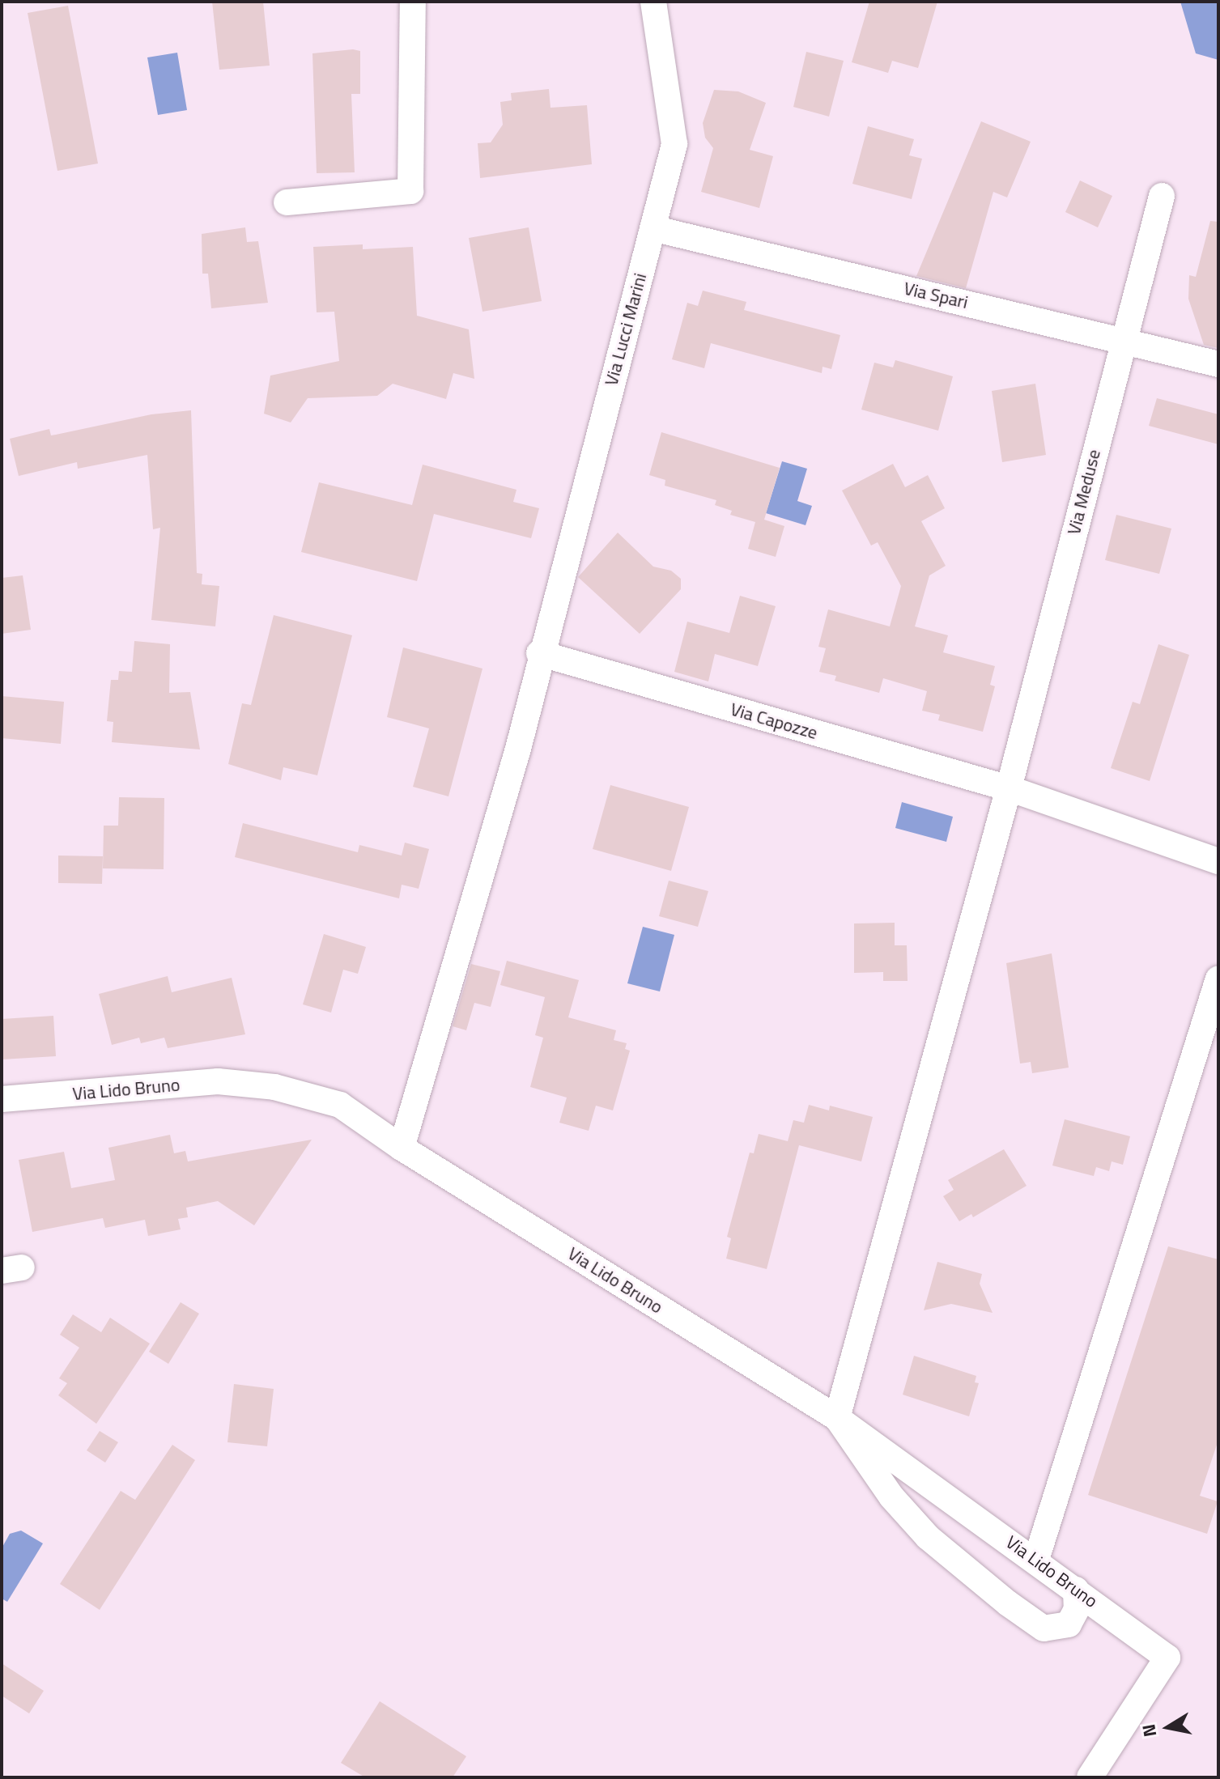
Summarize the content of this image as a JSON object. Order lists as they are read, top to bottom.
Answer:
{
  "streets": {
    "street": [
      "Via Spari",
      "Via Lucci Marini",
      "Via Meduse",
      "Via Capozze",
      "Via Lido Bruno"
    ]
  },
  "crossings": [
    ["Via Spari", "Via Lucci Marini"],
    ["Via Spari", "Via Meduse"],
    ["Via Lucci Marini", "Via Capozze"],
    ["Via Lucci Marini", "Via Lido Bruno"],
    ["Via Meduse", "Via Capozze"],
    ["Via Meduse", "Via Lido Bruno"]
  ],
  "north": "left"
}
